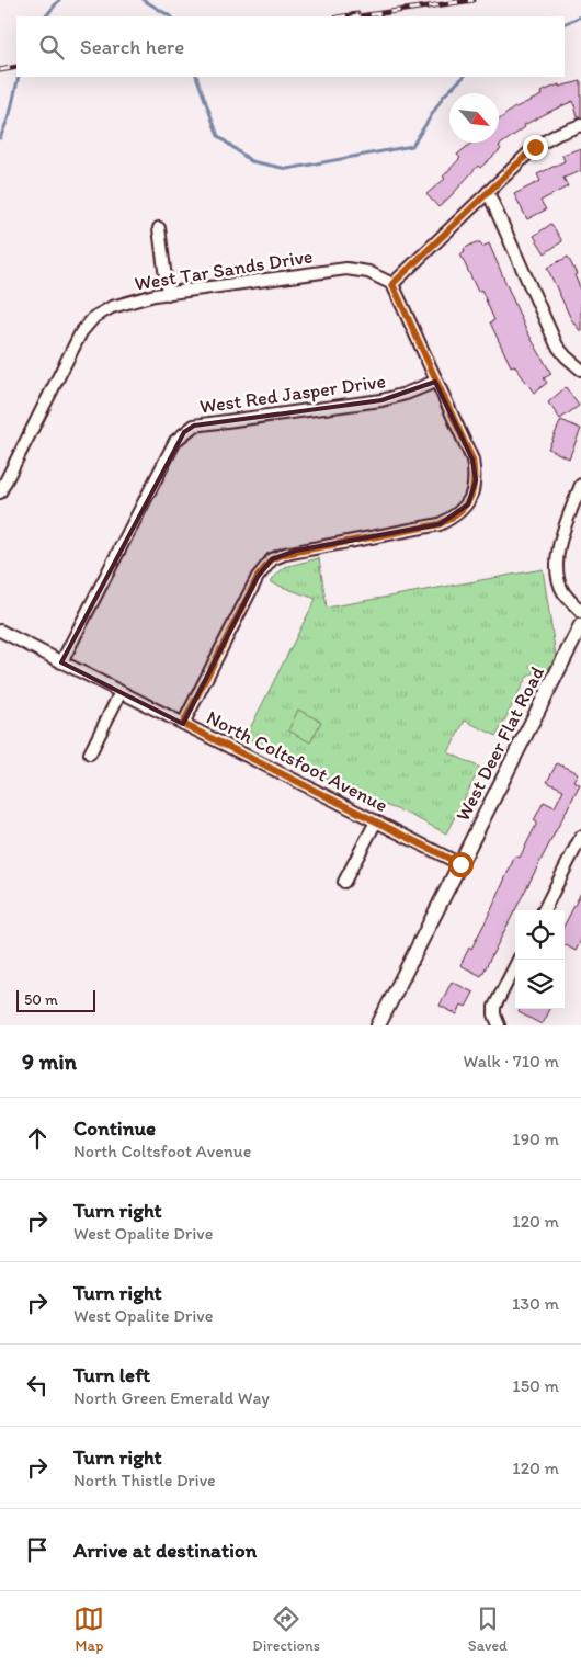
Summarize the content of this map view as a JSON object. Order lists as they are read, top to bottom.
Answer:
{
  "streets": {
    "street": [
      "West Tar Sands Drive",
      "West Red Jasper Drive",
      "West Deer Flat Road",
      "North Coltsfoot Avenue"
    ]
  },
  "crossings": [
    ["West Red Jasper Drive", "North Coltsfoot Avenue"],
    ["West Deer Flat Road", "North Coltsfoot Avenue"]
  ],
  "scale_bar": "50 m",
  "north": "bottom right",
  "page": {
    "search": "Search here",
    "scale": "50 m",
    "heading": ["9 min", "Walk · 710 m"],
    "list": [
      ["Continue", "North Coltsfoot Avenue", "190 m"],
      ["Turn right", "West Opalite Drive", "120 m"],
      ["Turn right", "West Opalite Drive", "130 m"],
      ["Turn left", "North Green Emerald Way", "150 m"],
      ["Turn right", "North Thistle Drive", "120 m"],
      "Arrive at destination"
    ],
    "nav": ["Map", "Directions", "Saved"]
  }
}
